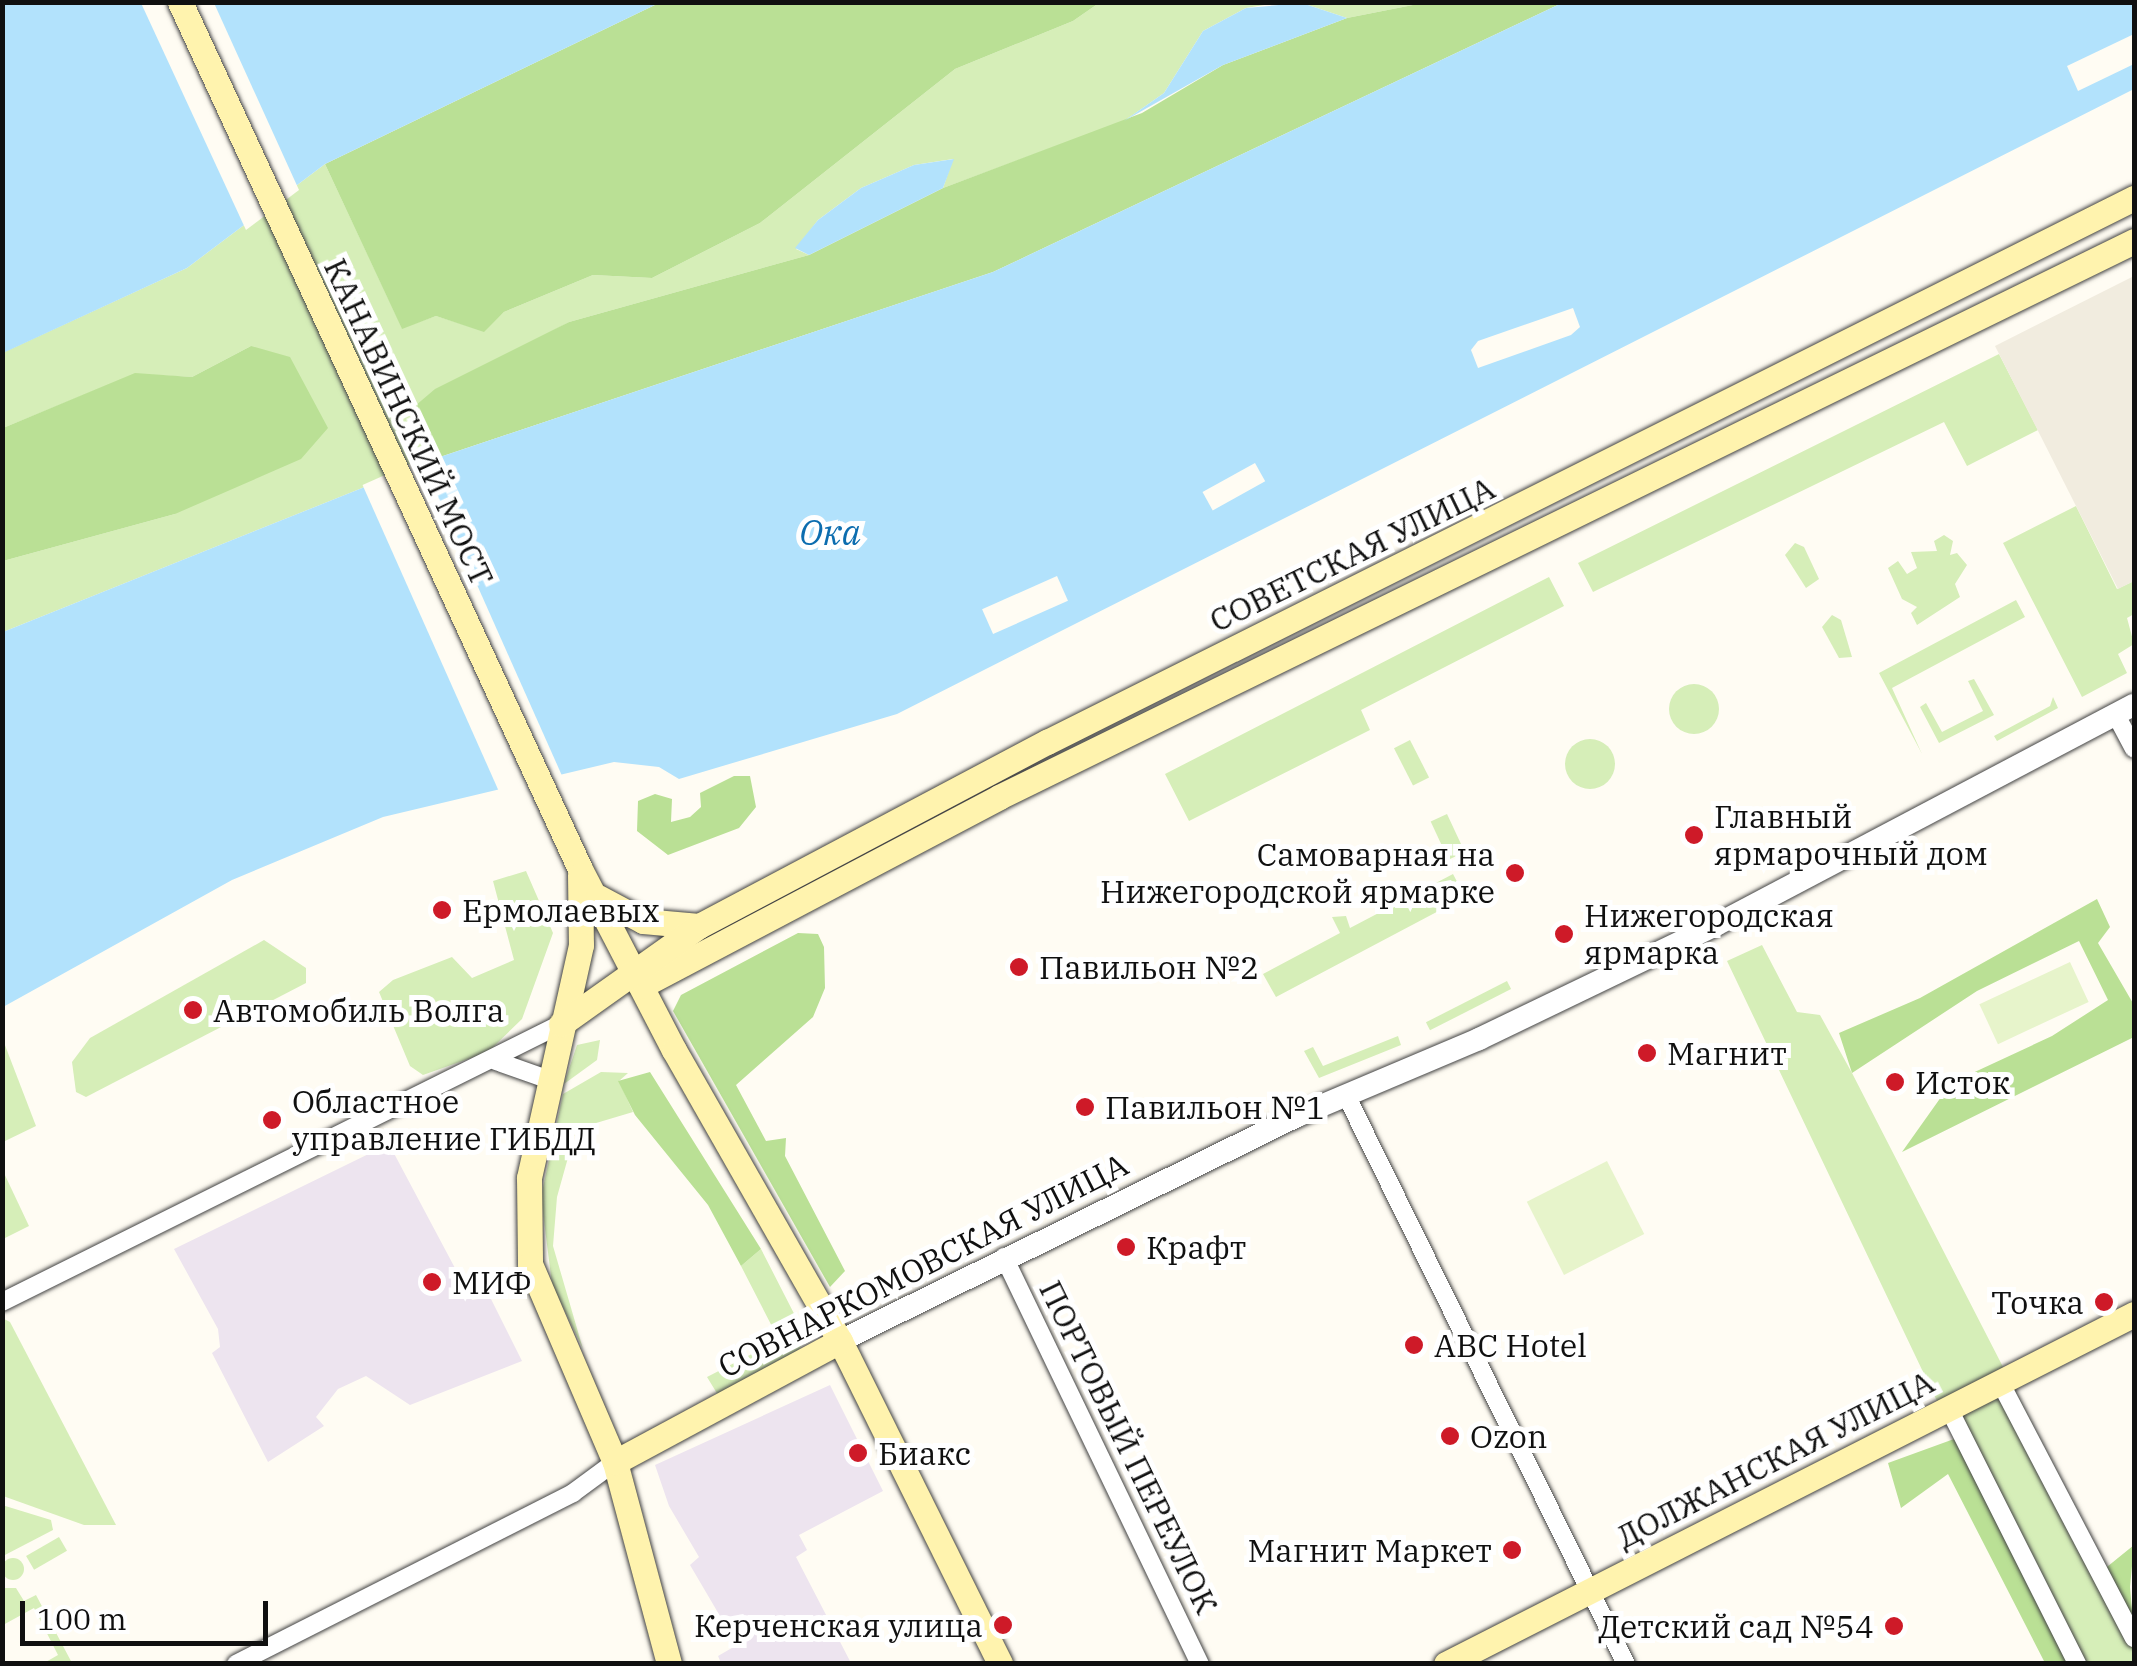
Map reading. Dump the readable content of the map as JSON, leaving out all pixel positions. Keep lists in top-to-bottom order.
{
  "streets": {
    "main road": [
      "КАНАВИНСКИЙ МОСТ",
      "СОВЕТСКАЯ УЛИЦА",
      "СОВНАРКОМОВСКАЯ УЛИЦА",
      "ДОЛЖАНСКАЯ УЛИЦА"
    ],
    "street": ["ПОРТОВЫЙ ПЕРЕУЛОК"]
  },
  "crossings": [
    ["КАНАВИНСКИЙ МОСТ", "СОВЕТСКАЯ УЛИЦА"],
    ["СОВНАРКОМОВСКАЯ УЛИЦА", "ПОРТОВЫЙ ПЕРЕУЛОК"]
  ],
  "water": ["Ока"],
  "places": [
    "Главный ярмарочный дом",
    "Самоварная на Нижегородской ярмарке",
    "Ермолаевых",
    "Нижегородская ярмарка",
    "Павильон №2",
    "Автомобиль Волга",
    "Магнит",
    "Исток",
    "Павильон №1",
    "Областное управление ГИБДД",
    "Крафт",
    "МИФ",
    "Точка",
    "ABC Hotel",
    "Ozon",
    "Биакс",
    "Магнит Маркет",
    "Керченская улица",
    "Детский сад №54"
  ],
  "scale_bar": "100 m"
}
